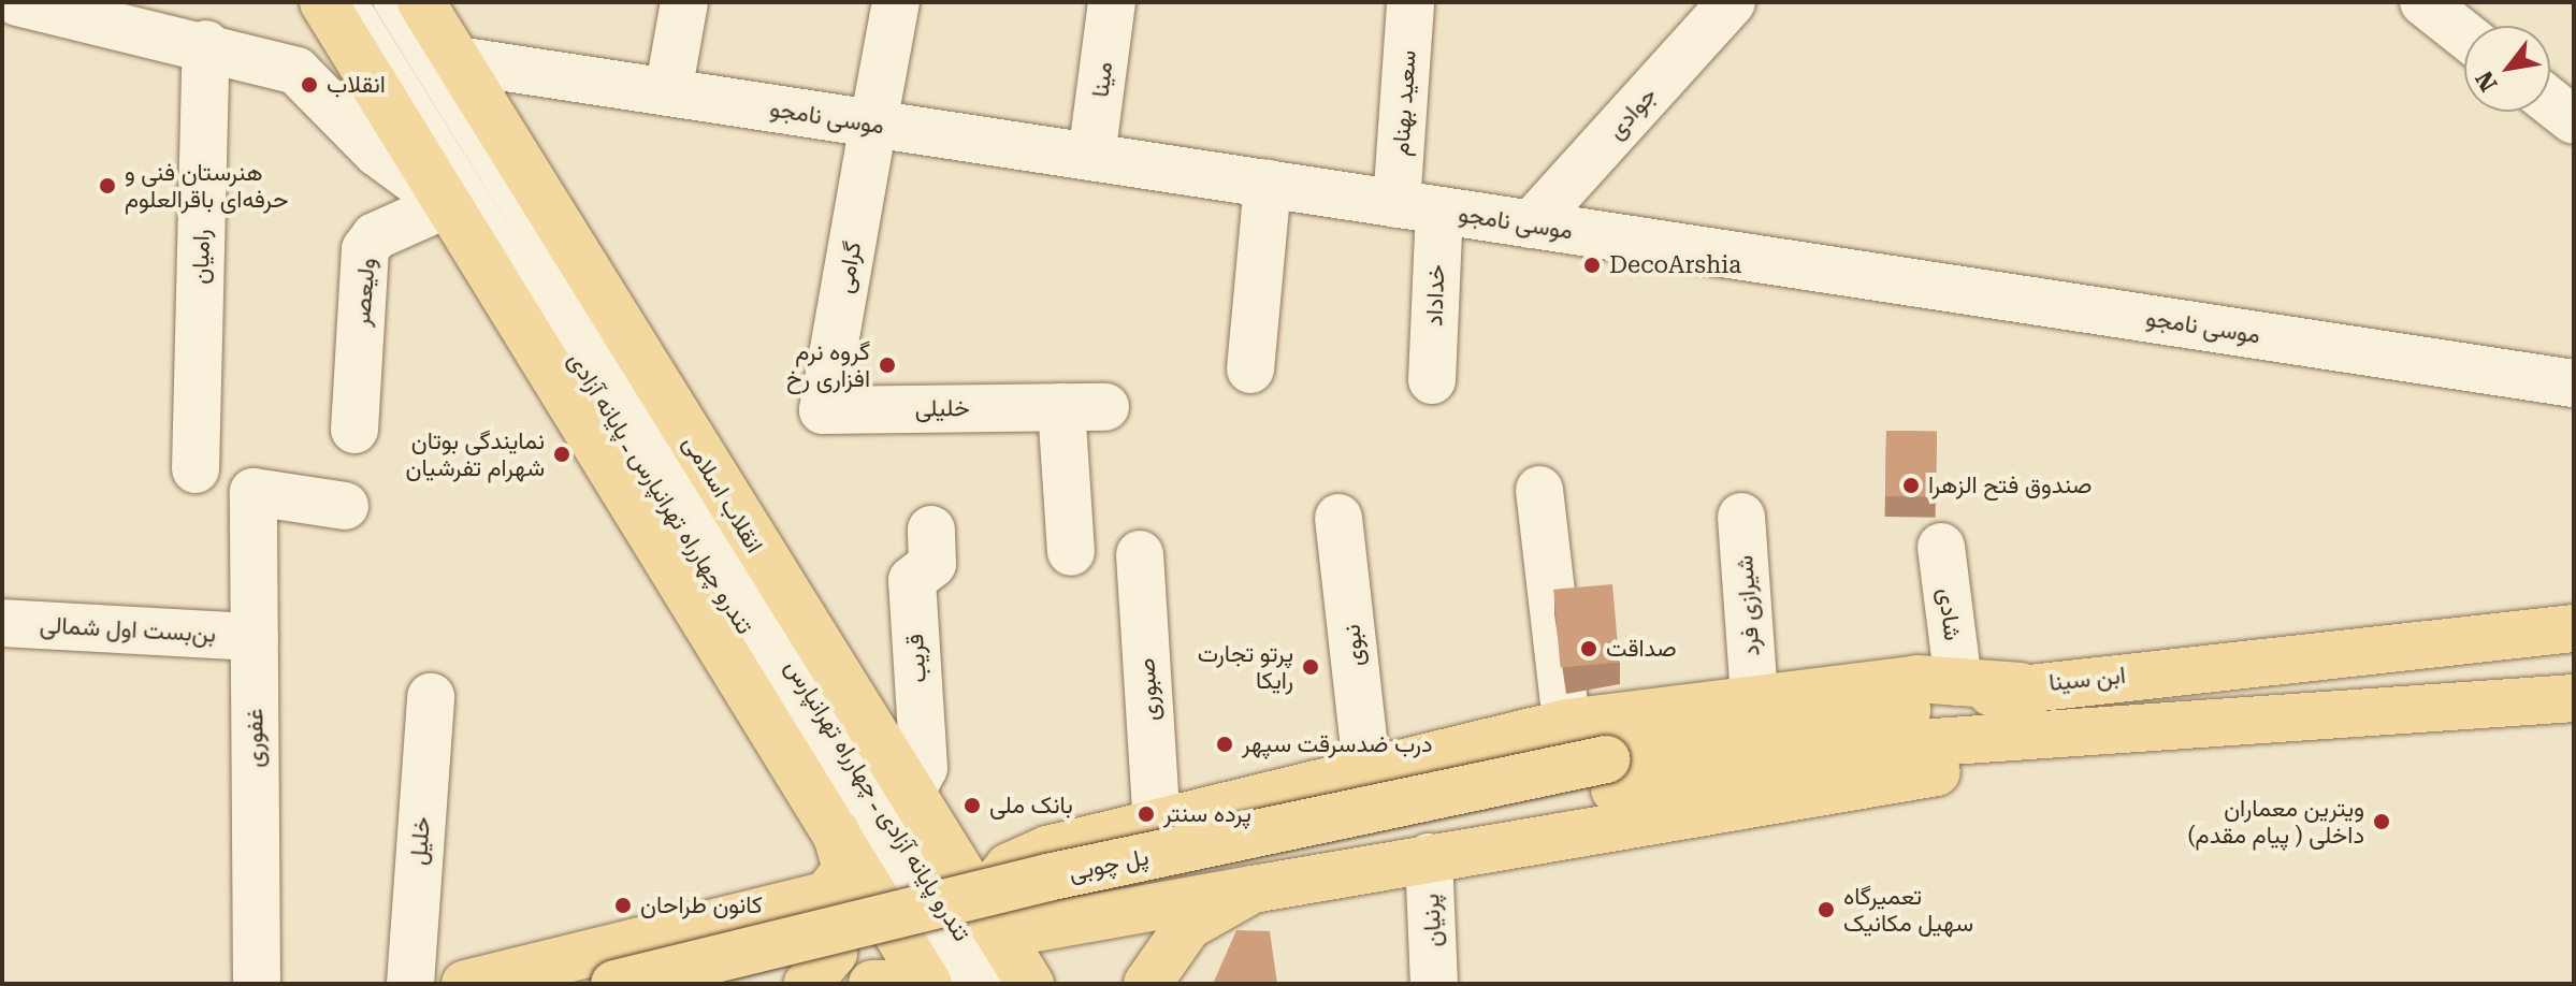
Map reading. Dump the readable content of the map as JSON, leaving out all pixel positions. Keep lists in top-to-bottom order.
{
  "streets": {
    "main road": ["انقلاب اسلامی", "ابن سینا", "پل چوبی"],
    "street": [
      "مینا",
      "سعید بهنام",
      "جوادی",
      "موسی نامجو",
      "رامیان",
      "گرامی",
      "ولیعصر",
      "خداداد",
      "خلیلی",
      "شیرازی فرد",
      "شادی",
      "بن‌بست اول شمالی",
      "نبوی",
      "قریب",
      "صبوری",
      "غفوری",
      "خلیل",
      "پرنیان"
    ],
    "lane": ["تندرو چهارراه تهرانپارس ـ پایانه آزادی", "تندرو پایانه آزادی ـ چهارراه تهرانپارس"]
  },
  "crossings": [
    ["مینا", "موسی نامجو"],
    ["سعید بهنام", "موسی نامجو"],
    ["سعید بهنام", "خداداد"],
    ["جوادی", "موسی نامجو"],
    ["موسی نامجو", "گرامی"],
    ["موسی نامجو", "خداداد"],
    ["موسی نامجو", "انقلاب اسلامی"],
    ["گرامی", "خلیلی"],
    ["انقلاب اسلامی", "قریب"],
    ["بن‌بست اول شمالی", "غفوری"],
    ["ابن سینا", "پل چوبی"]
  ],
  "places": [
    "انقلاب",
    "هنرستان فنی و حرفه‌ای باقرالعلوم",
    "DecoArshia",
    "گروه نرم افزاری رخ",
    "نمایندگی بوتان شهرام تفرشیان",
    "صندوق فتح الزهرا",
    "صداقت",
    "پرتو تجارت رایکا",
    "درب ضدسرقت سپهر",
    "بانک ملی",
    "پرده سنتر",
    "ویترین معماران داخلی ( پیام مقدم)",
    "کانون طراحان",
    "تعمیرگاه سهیل مکانیک"
  ],
  "north": "bottom left"
}
